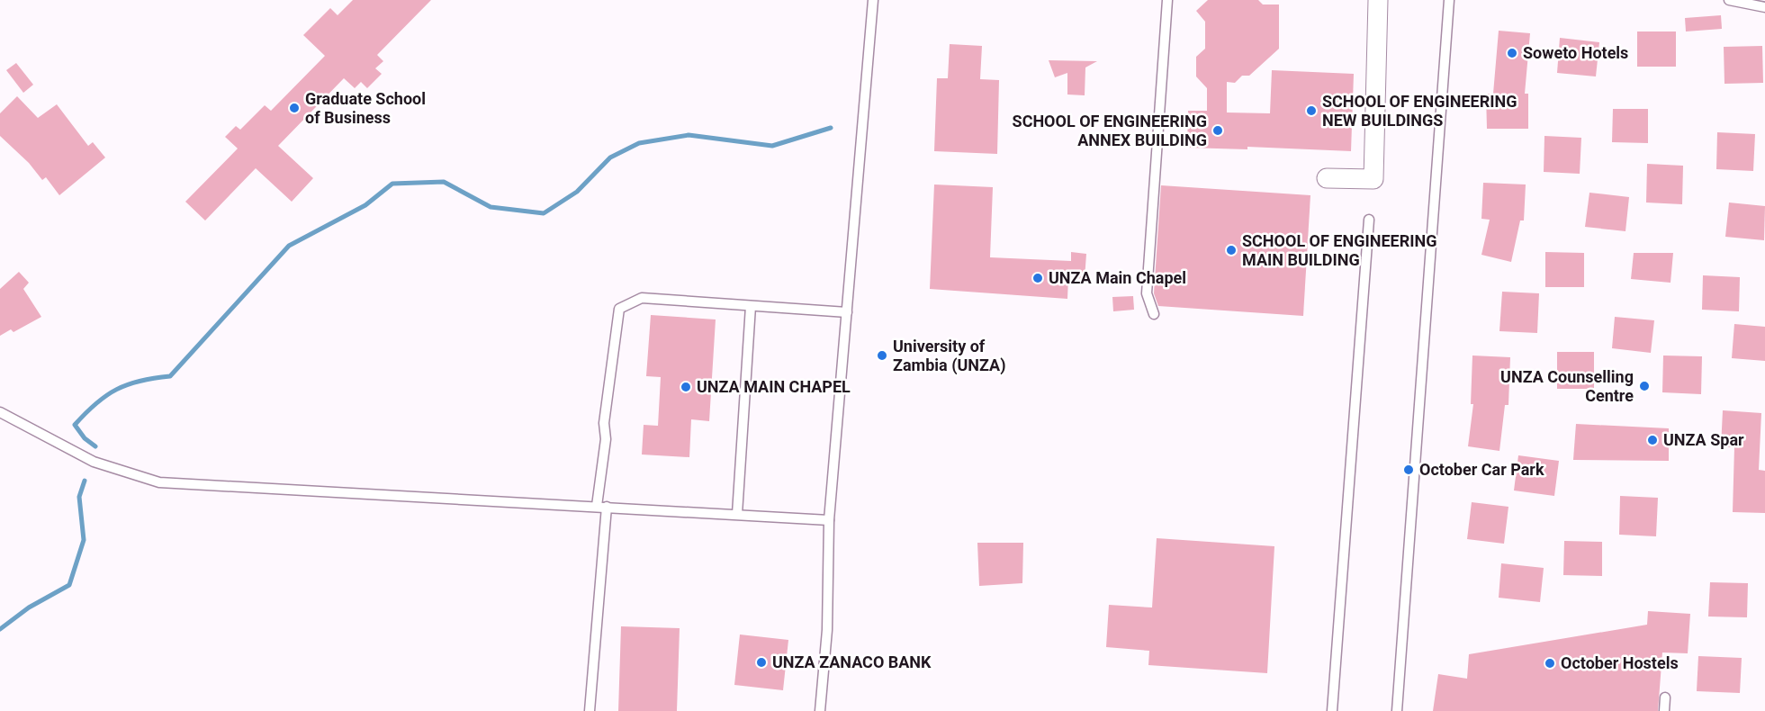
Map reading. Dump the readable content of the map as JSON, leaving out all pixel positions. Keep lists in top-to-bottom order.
{
  "places": [
    "Soweto Hotels",
    "Graduate School of Business",
    "SCHOOL OF ENGINEERING NEW BUILDINGS",
    "SCHOOL OF ENGINEERING ANNEX BUILDING",
    "SCHOOL OF ENGINEERING MAIN BUILDING",
    "UNZA Main Chapel",
    "University of Zambia (UNZA)",
    "UNZA Counselling Centre",
    "UNZA MAIN CHAPEL",
    "UNZA Spar",
    "October Car Park",
    "UNZA ZANACO BANK",
    "October Hostels"
  ]
}
